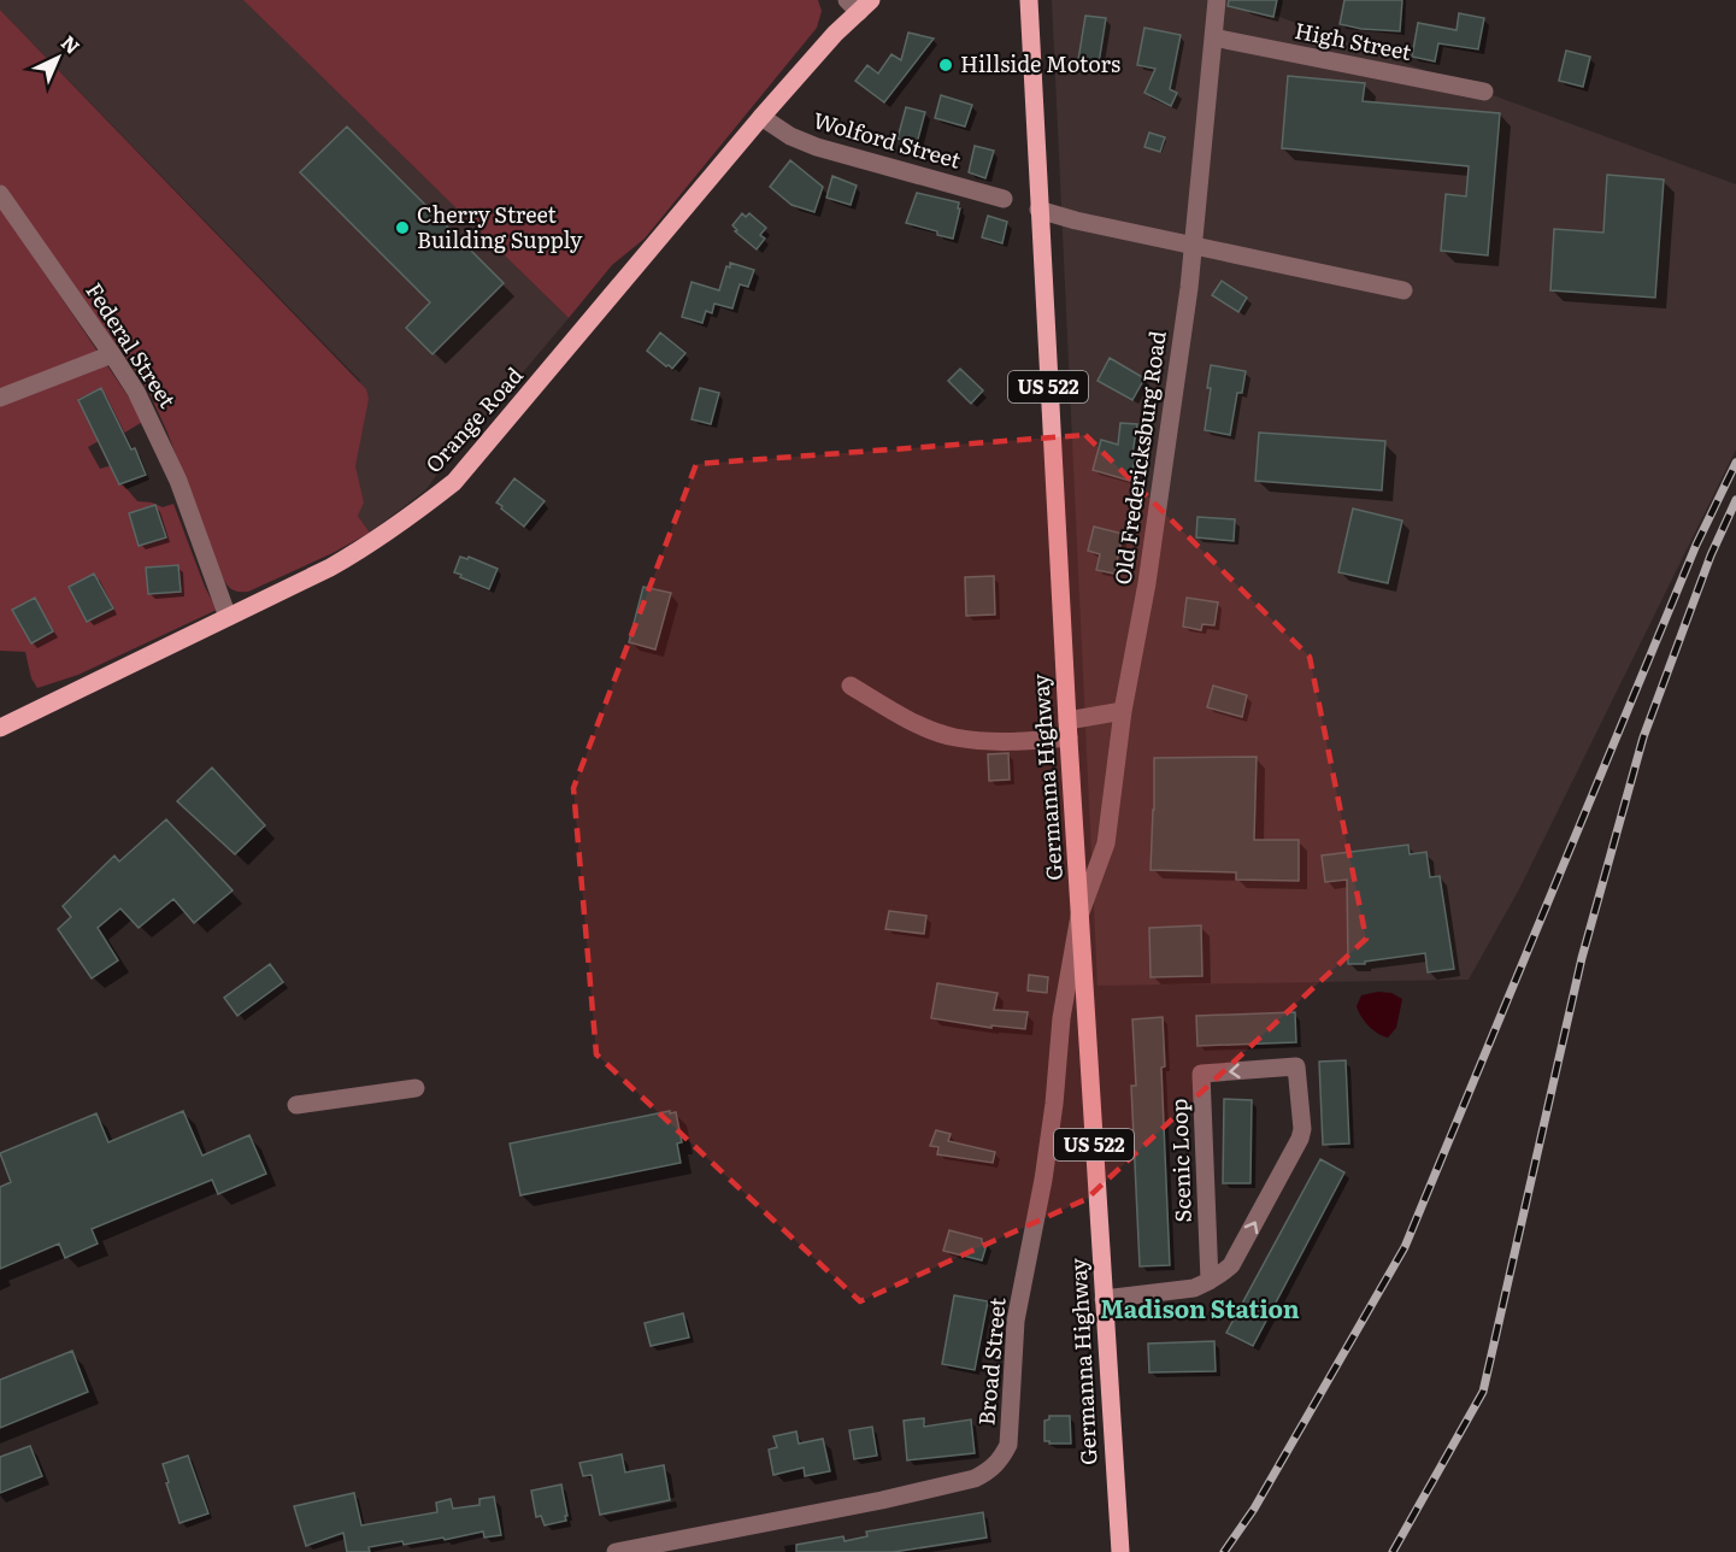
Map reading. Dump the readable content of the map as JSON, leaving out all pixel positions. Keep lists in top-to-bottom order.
{
  "streets": {
    "main road": ["US 522", "Orange Road", "Germanna Highway"],
    "street": [
      "High Street",
      "Wolford Street",
      "Federal Street",
      "Old Fredericksburg Road",
      "Scenic Loop",
      "Broad Street"
    ]
  },
  "crossings": [
    ["High Street", "Old Fredericksburg Road"],
    ["Wolford Street", "Orange Road"],
    ["Federal Street", "Orange Road"],
    ["Old Fredericksburg Road", "Germanna Highway"],
    ["Old Fredericksburg Road", "Broad Street"],
    ["Germanna Highway", "Scenic Loop"],
    ["Germanna Highway", "Broad Street"]
  ],
  "districts": ["Madison Station"],
  "places": ["Hillside Motors", "Cherry Street Building Supply"],
  "north": "top right"
}
